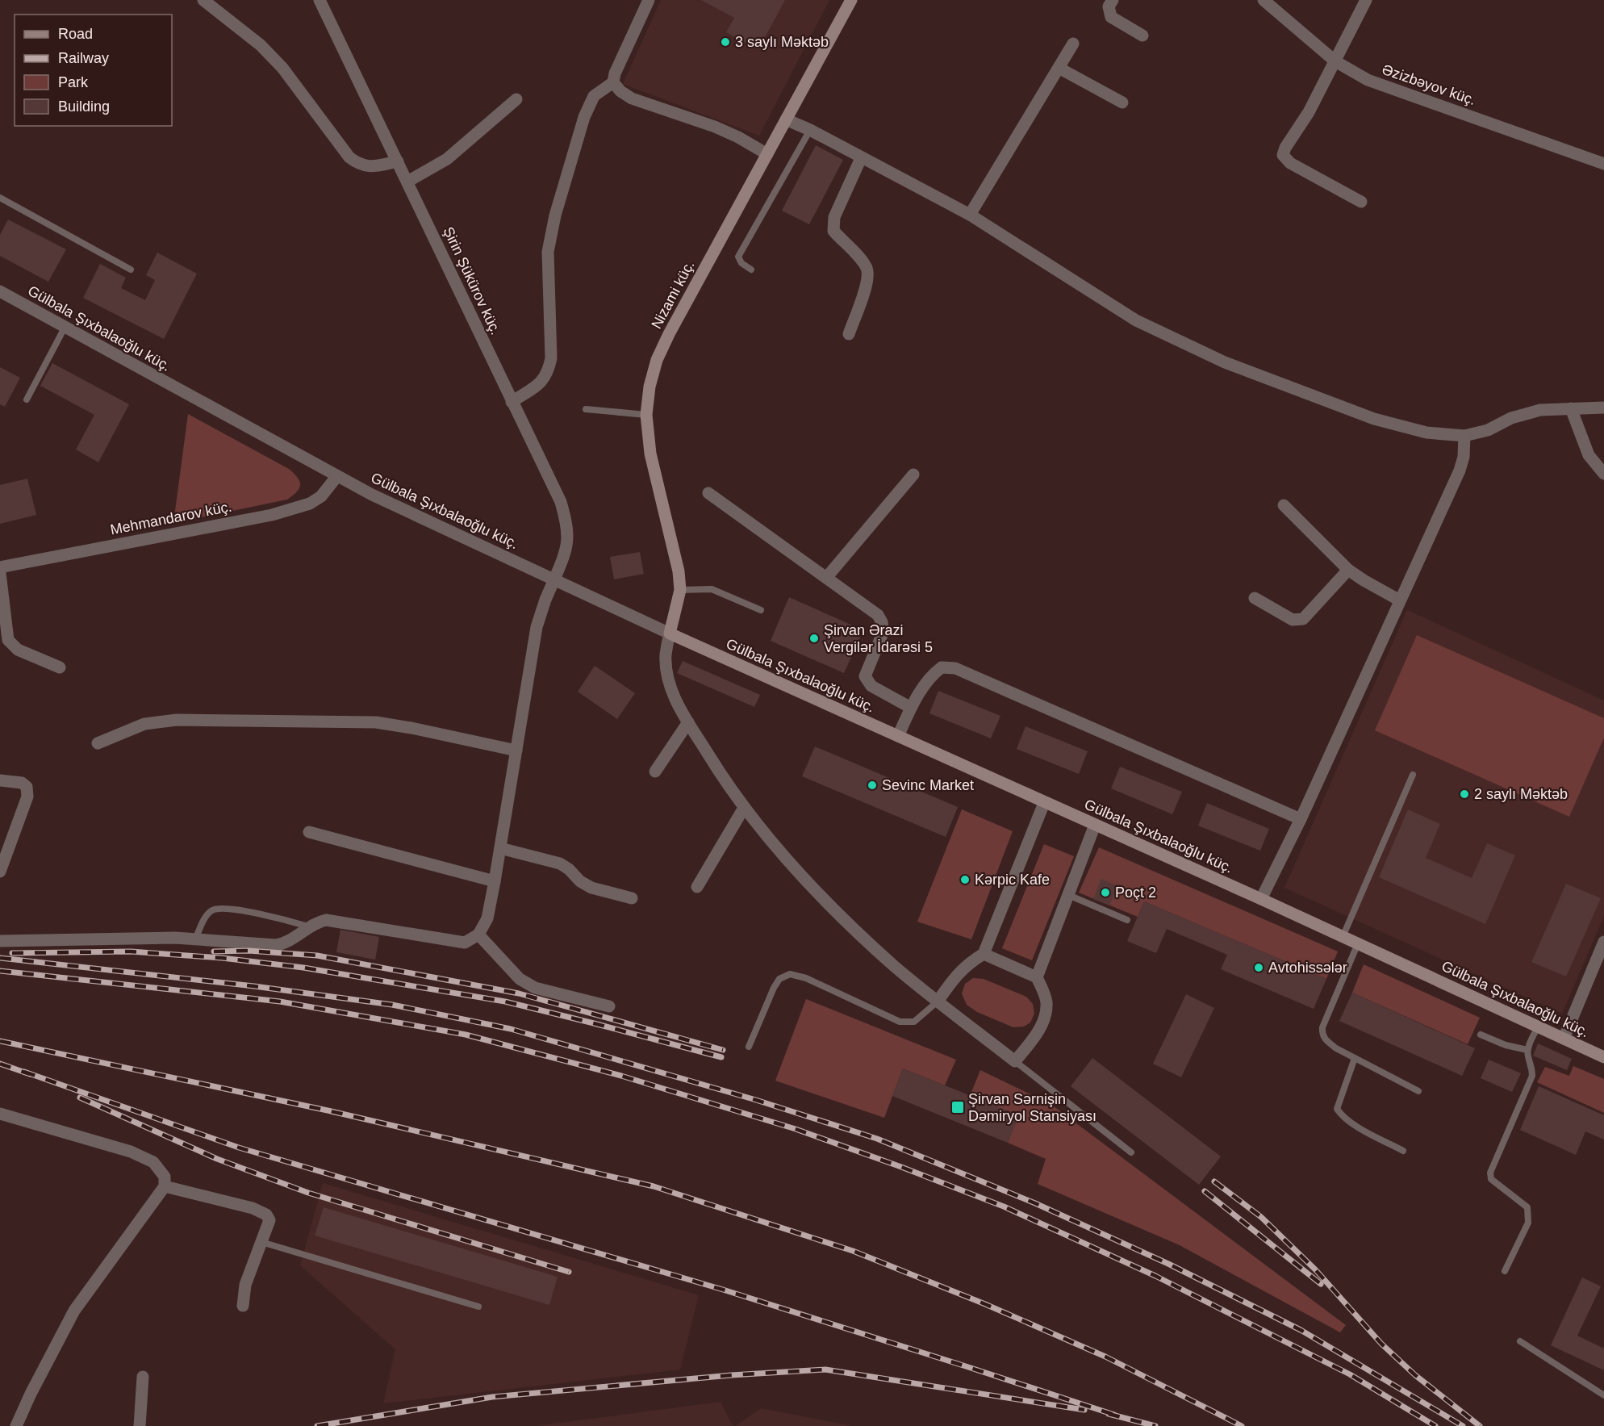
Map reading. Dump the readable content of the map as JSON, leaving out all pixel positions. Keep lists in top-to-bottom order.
{
  "streets": {
    "main road": ["Nizami küç.", "Gülbala Şıxbalaoğlu küç."],
    "street": ["Əzizbəyov küç.", "Şirin Şükürov küç.", "Mehmandarov küç."]
  },
  "crossings": [
    ["Şirin Şükürov küç.", "Gülbala Şıxbalaoğlu küç."],
    ["Nizami küç.", "Gülbala Şıxbalaoğlu küç."],
    ["Gülbala Şıxbalaoğlu küç.", "Mehmandarov küç."]
  ],
  "places": {
    "other": [
      "3 saylı Məktəb",
      "Şirvan Ərazi Vergilər İdarəsi 5",
      "Sevinc Market",
      "2 saylı Məktəb",
      "Kərpic Kafe",
      "Poçt 2",
      "Avtohissələr"
    ],
    "transit": ["Şirvan Sərnişin Dəmiryol Stansiyası"]
  },
  "legend": [
    "Road",
    "Railway",
    "Park",
    "Building"
  ]
}
